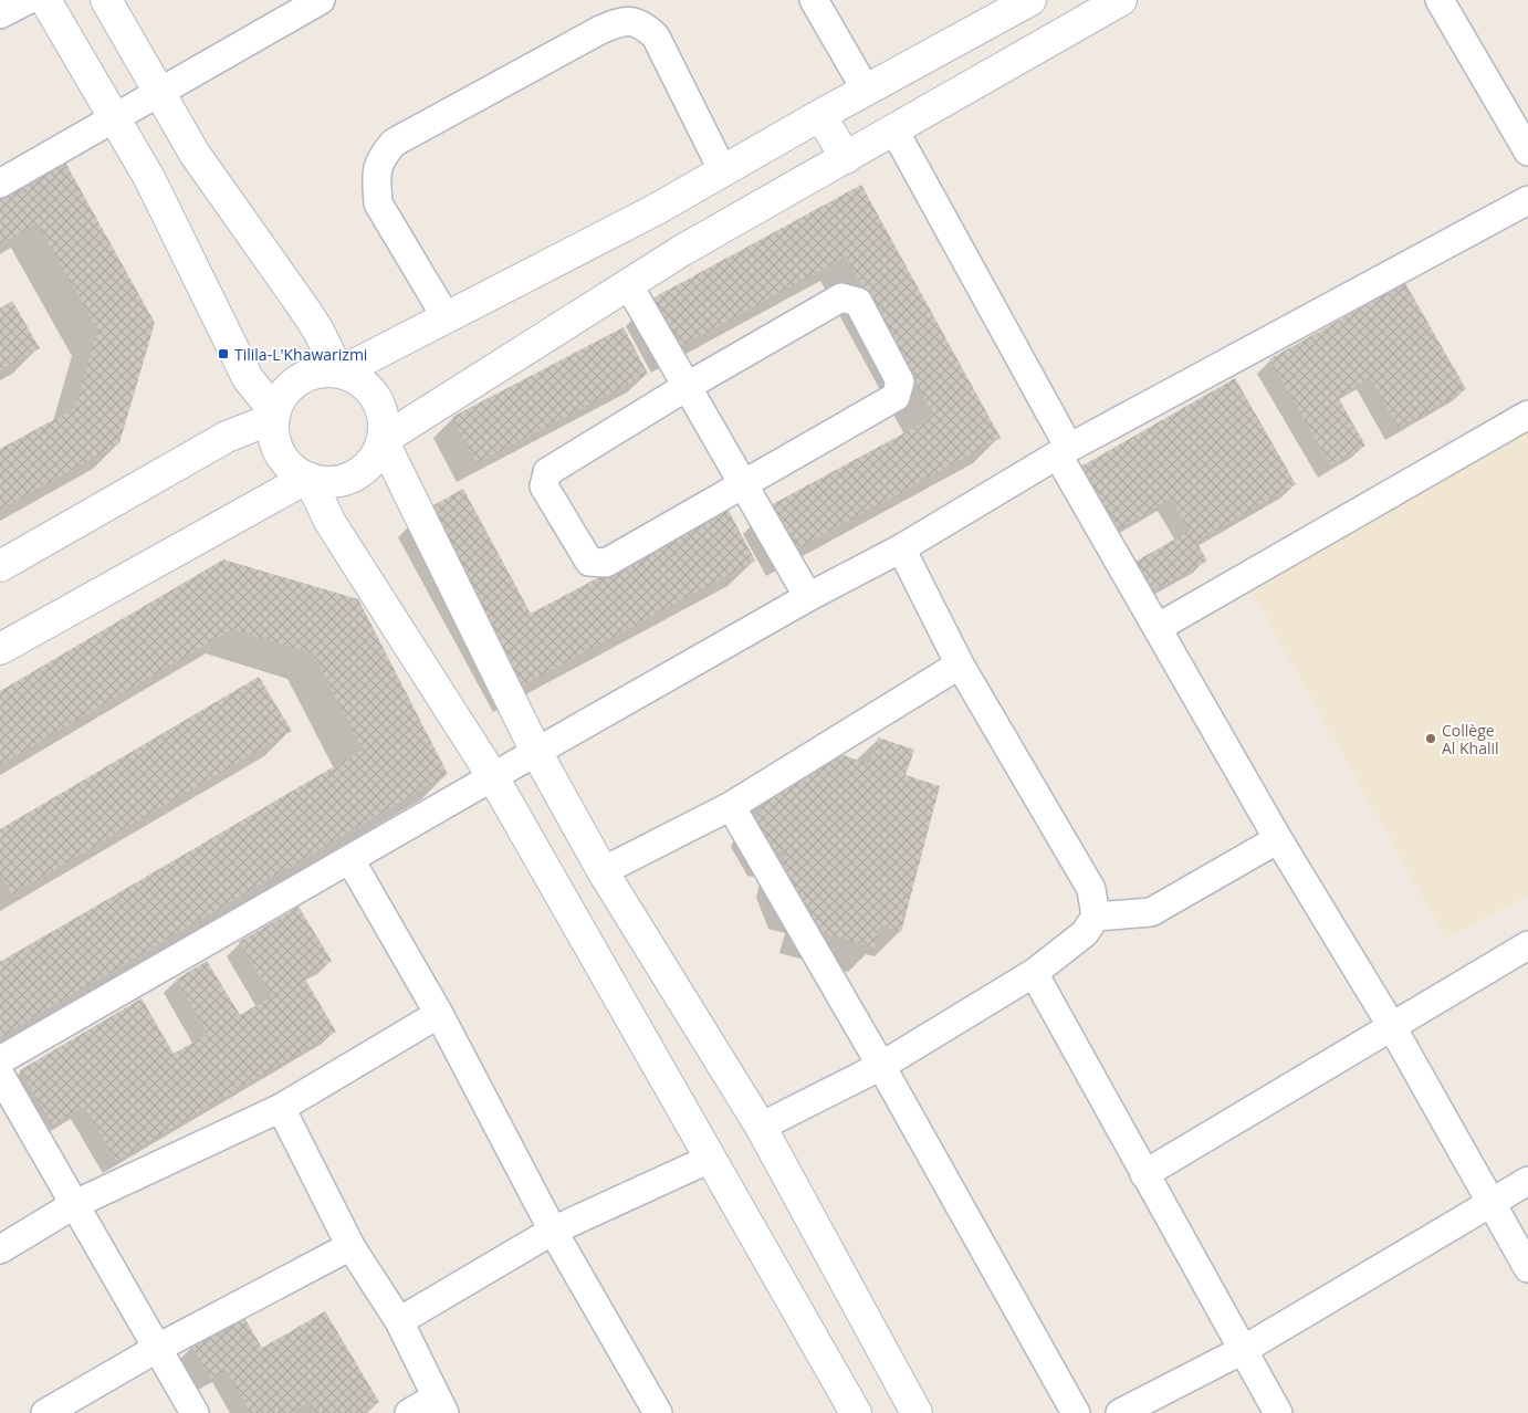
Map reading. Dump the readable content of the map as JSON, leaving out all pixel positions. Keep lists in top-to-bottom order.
{
  "places": {
    "transit": ["Tilila-L'Khawarizmi"],
    "other": ["Collège Al Khalil"]
  }
}
